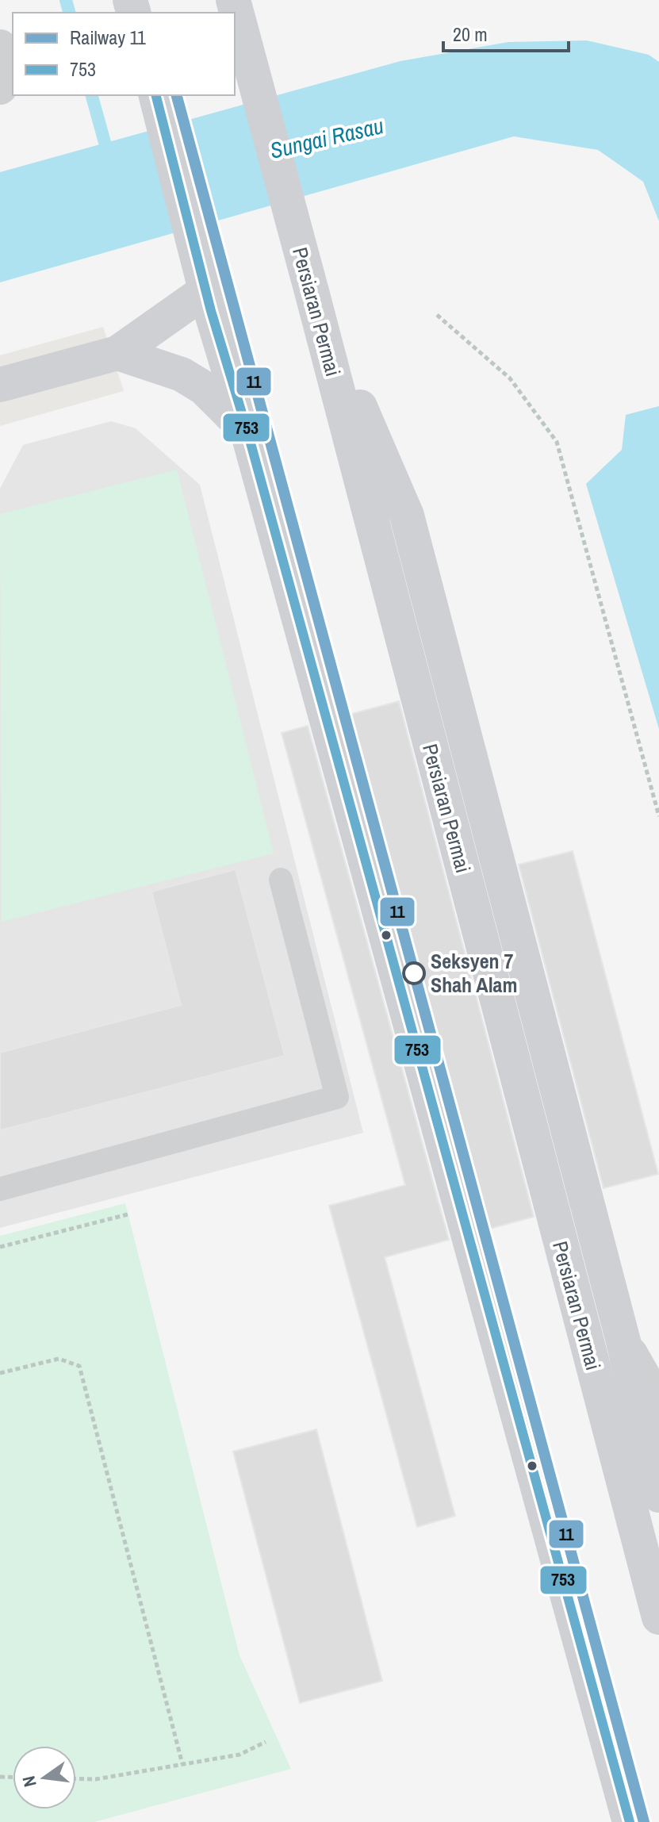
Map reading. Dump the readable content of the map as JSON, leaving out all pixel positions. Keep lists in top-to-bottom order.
{
  "streets": {
    "main road": ["Persiaran Permai"]
  },
  "water": ["Sungai Rasau"],
  "places": ["Seksyen 7 Shah Alam"],
  "lines": ["rail line 11", "transit line 753"],
  "legend": ["Railway 11", "753"],
  "scale_bar": "20 m",
  "north": "left"
}
